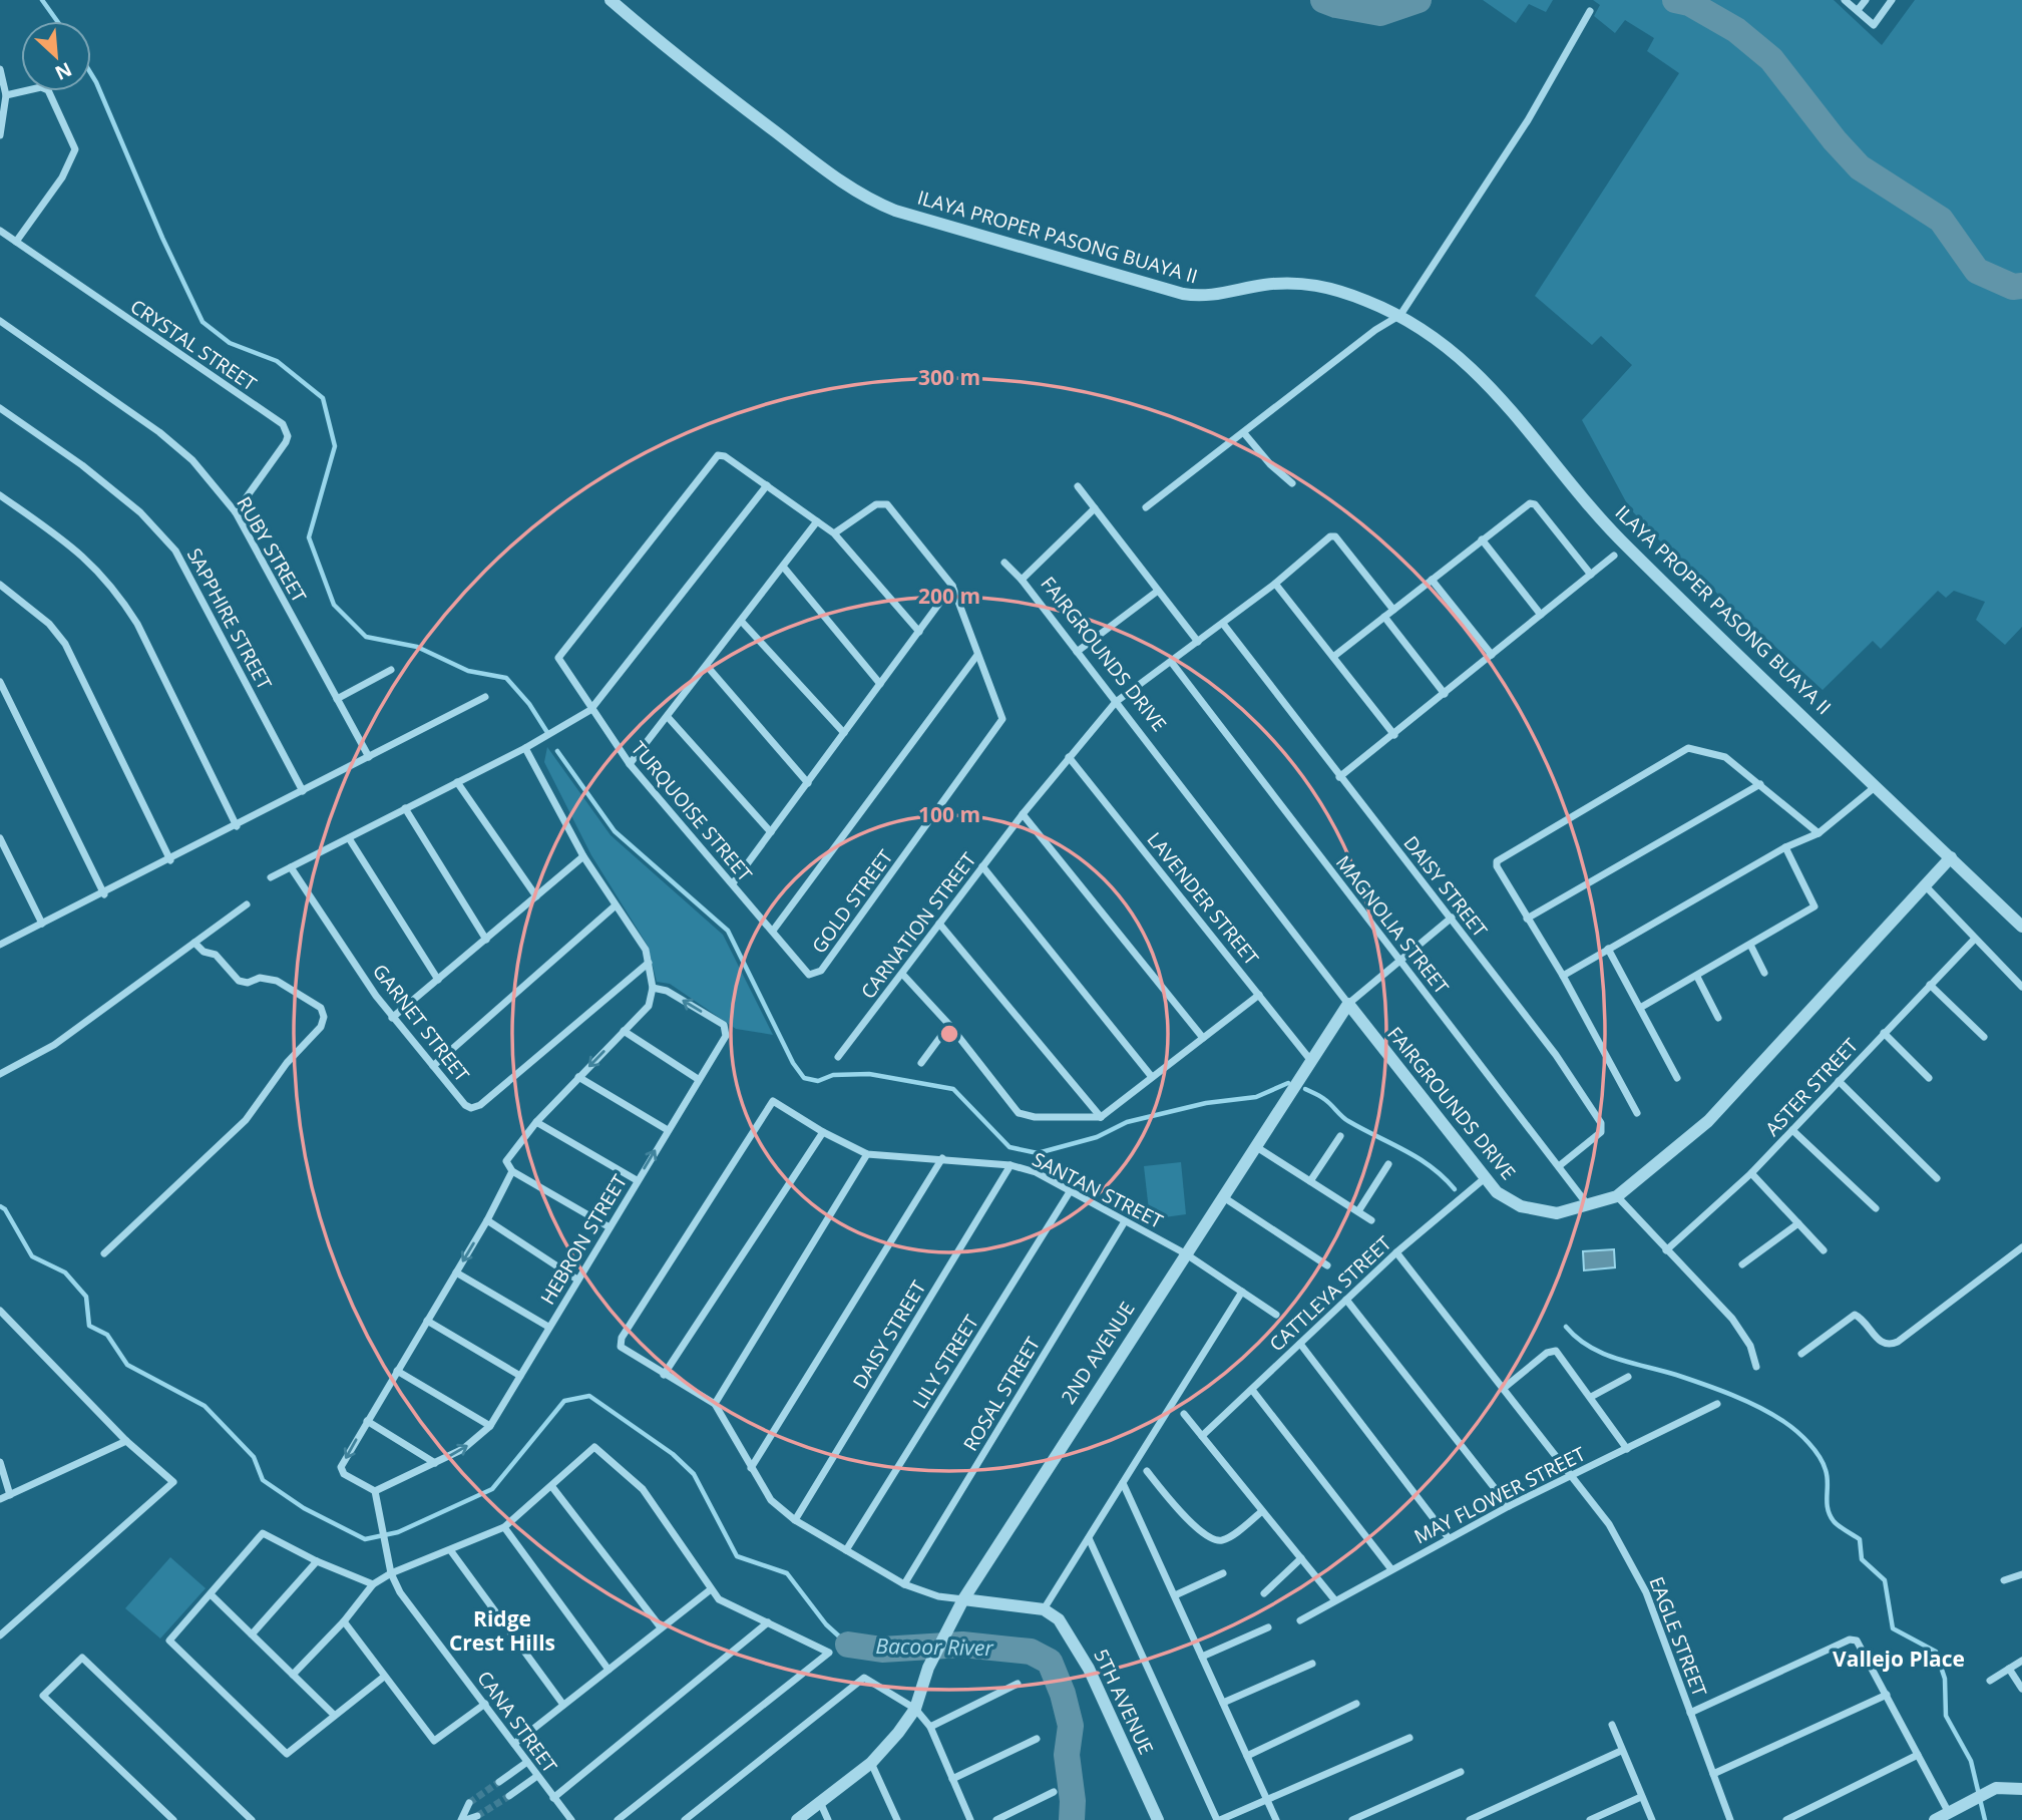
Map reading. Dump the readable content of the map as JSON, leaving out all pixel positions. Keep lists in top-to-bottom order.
{
  "streets": {
    "street": [
      "ILAYA PROPER PASONG BUAYA II",
      "CRYSTAL STREET",
      "RUBY STREET",
      "SAPPHIRE STREET",
      "FAIRGROUNDS DRIVE",
      "TURQUOISE STREET",
      "DAISY STREET",
      "LAVENDER STREET",
      "GOLD STREET",
      "MAGNOLIA STREET",
      "CARNATION STREET",
      "GARNET STREET",
      "ASTER STREET",
      "SANTAN STREET",
      "HEBRON STREET",
      "CATTLEYA STREET",
      "2ND AVENUE",
      "LILY STREET",
      "ROSAL STREET",
      "MAY FLOWER STREET",
      "EAGLE STREET",
      "5TH AVENUE",
      "CANA STREET"
    ]
  },
  "crossings": [
    ["ILAYA PROPER PASONG BUAYA II", "FAIRGROUNDS DRIVE"],
    ["CRYSTAL STREET", "RUBY STREET"],
    ["FAIRGROUNDS DRIVE", "MAGNOLIA STREET"],
    ["FAIRGROUNDS DRIVE", "CARNATION STREET"],
    ["FAIRGROUNDS DRIVE", "CATTLEYA STREET"],
    ["FAIRGROUNDS DRIVE", "2ND AVENUE"],
    ["TURQUOISE STREET", "GOLD STREET"],
    ["DAISY STREET", "MAGNOLIA STREET"],
    ["DAISY STREET", "CARNATION STREET"],
    ["DAISY STREET", "SANTAN STREET"],
    ["DAISY STREET", "2ND AVENUE"],
    ["LAVENDER STREET", "CARNATION STREET"],
    ["LAVENDER STREET", "2ND AVENUE"],
    ["MAGNOLIA STREET", "CARNATION STREET"],
    ["MAGNOLIA STREET", "2ND AVENUE"],
    ["SANTAN STREET", "2ND AVENUE"],
    ["SANTAN STREET", "LILY STREET"],
    ["SANTAN STREET", "ROSAL STREET"],
    ["HEBRON STREET", "CANA STREET"],
    ["CATTLEYA STREET", "EAGLE STREET"],
    ["MAY FLOWER STREET", "EAGLE STREET"]
  ],
  "districts": ["Ridge Crest Hills", "Vallejo Place"],
  "water": ["Bacoor River"],
  "north": "bottom right",
  "rings": ["300 m", "200 m", "100 m"]
}
